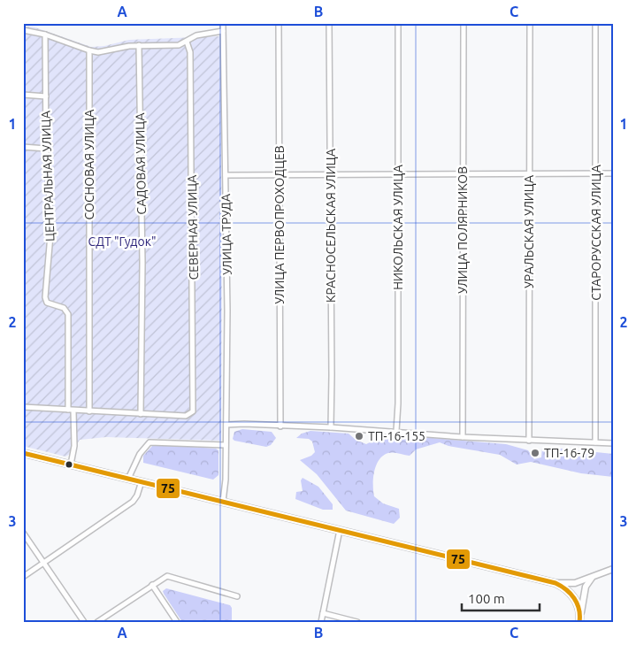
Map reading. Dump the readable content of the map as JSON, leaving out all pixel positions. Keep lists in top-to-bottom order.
{
  "streets": {
    "street": [
      "САДОВАЯ УЛИЦА",
      "СОСНОВАЯ УЛИЦА",
      "ЦЕНТРАЛЬНАЯ УЛИЦА",
      "УЛИЦА ПЕРВОПРОХОДЦЕВ",
      "КРАСНОСЕЛЬСКАЯ УЛИЦА",
      "СЕВЕРНАЯ УЛИЦА",
      "НИКОЛЬСКАЯ УЛИЦА",
      "УЛИЦА ПОЛЯРНИКОВ",
      "УРАЛЬСКАЯ УЛИЦА",
      "СТАРОРУССКАЯ УЛИЦА",
      "УЛИЦА ТРУДА"
    ]
  },
  "crossings": [
    ["САДОВАЯ УЛИЦА", "СЕВЕРНАЯ УЛИЦА"]
  ],
  "parks": ["СДТ \"Гудок\""],
  "places": ["ТП-16-155", "ТП-16-79"],
  "lines": ["transit line 75"],
  "scale_bar": "100 m",
  "grid": {
    "columns": ["A", "B", "C"],
    "rows": ["1", "2", "3"]
  }
}
